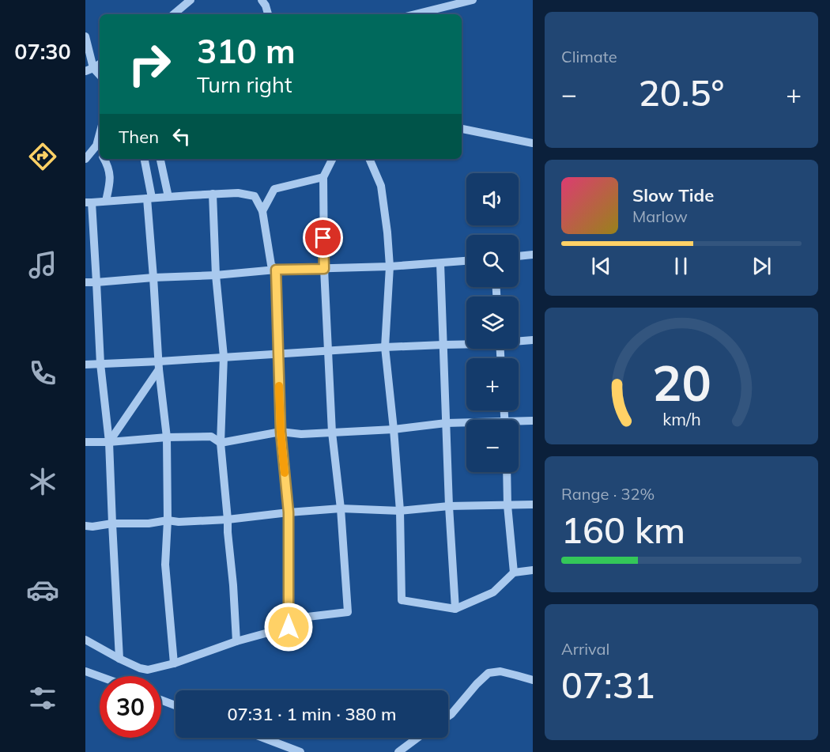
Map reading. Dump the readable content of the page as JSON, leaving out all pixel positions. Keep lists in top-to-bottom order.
{
  "page": {
    "tabs": "07:30",
    "tile": [
      "Climate",
      ["Range · 32%", "160 km"],
      ["Arrival", "07:31"]
    ],
    "turn": ["310 m", "Turn right"],
    "heat": ["−", "20.5°", "+"],
    "then": "Then",
    "map_buttons": ["+", "−"],
    "song": ["Slow Tide", "Marlow"],
    "limit": "30",
    "trip": "07:31 · 1 min · 380 m",
    "gauge": ["20", "km/h"]
  }
}
